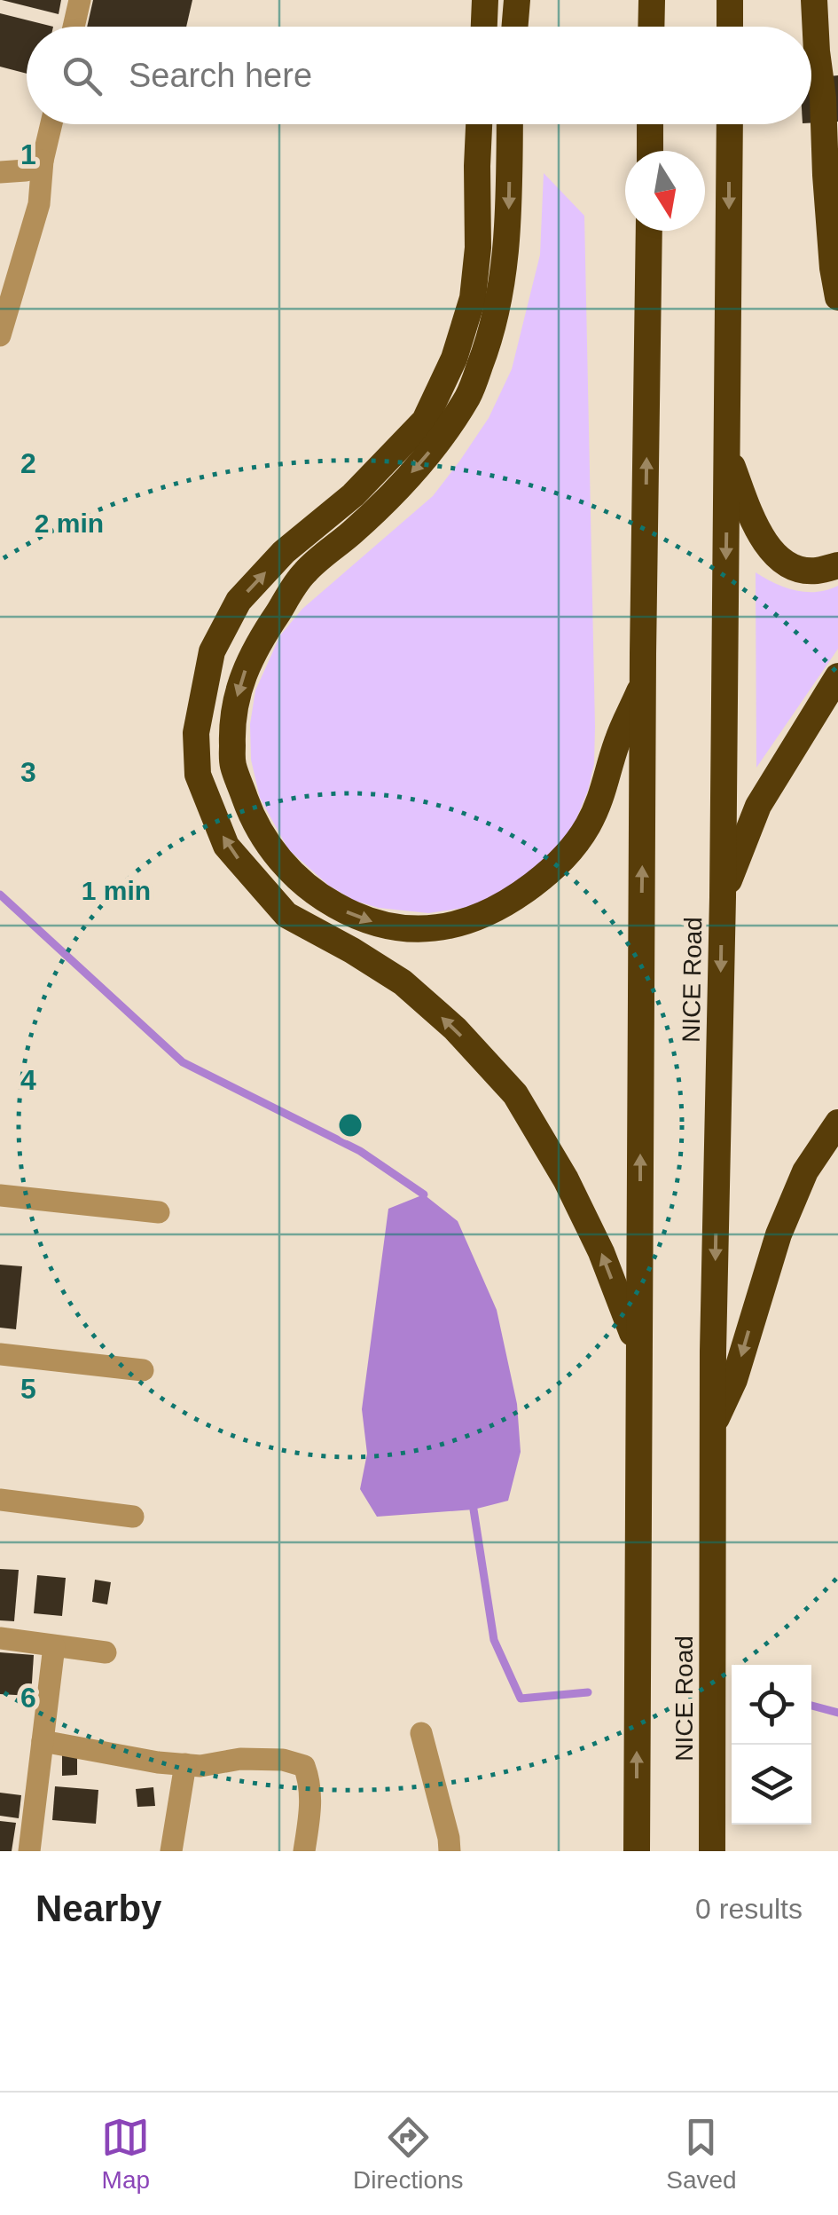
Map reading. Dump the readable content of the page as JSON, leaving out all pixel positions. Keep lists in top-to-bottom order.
{
  "streets": {
    "highway": ["NICE Road"]
  },
  "north": "bottom",
  "page": {
    "search": "Search here",
    "heading": ["Nearby", "0 results"],
    "nav": ["Map", "Directions", "Saved"]
  },
  "grid": {
    "rows": [
      "1",
      "2",
      "3",
      "4",
      "5",
      "6"
    ]
  },
  "rings": ["2 min", "1 min"]
}
